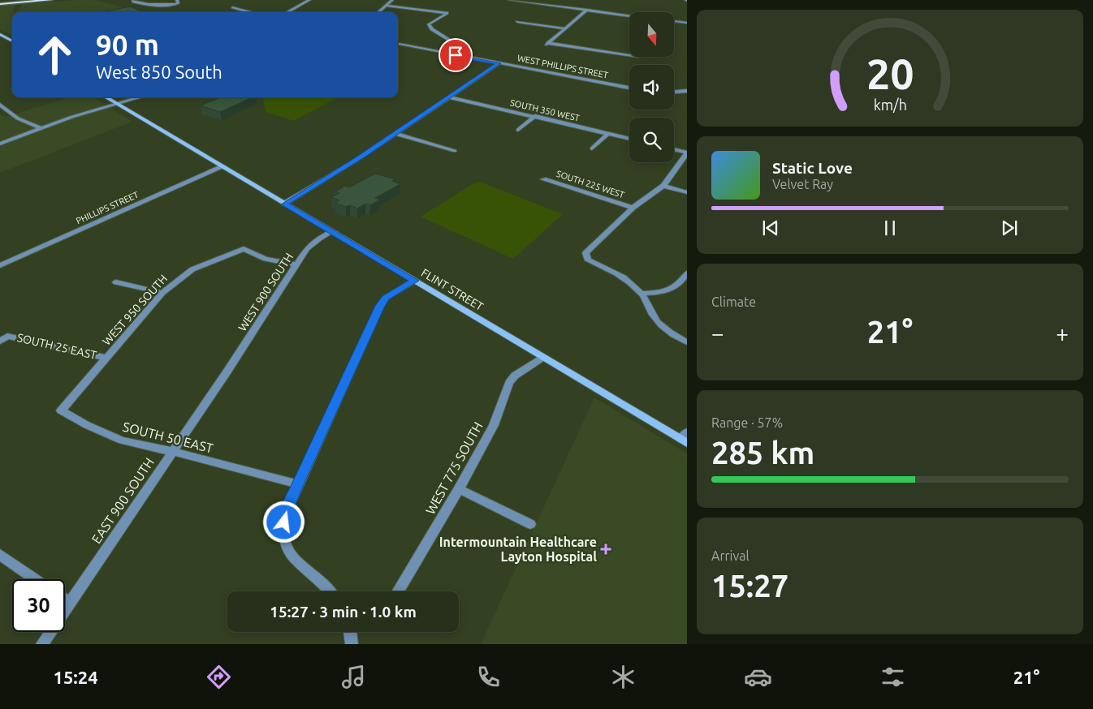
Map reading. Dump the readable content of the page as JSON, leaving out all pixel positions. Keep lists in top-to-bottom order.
{
  "streets": {
    "street": [
      "WEST PHILLIPS STREET",
      "SOUTH 350 WEST",
      "SOUTH 225 WEST",
      "PHILLIPS STREET",
      "FLINT STREET",
      "WEST 900 SOUTH",
      "WEST 950 SOUTH",
      "SOUTH 25 EAST",
      "SOUTH 50 EAST",
      "WEST 775 SOUTH",
      "EAST 900 SOUTH"
    ]
  },
  "crossings": [
    ["PHILLIPS STREET", "FLINT STREET"],
    ["FLINT STREET", "WEST 900 SOUTH"],
    ["FLINT STREET", "WEST 775 SOUTH"],
    ["WEST 900 SOUTH", "WEST 950 SOUTH"],
    ["WEST 900 SOUTH", "EAST 900 SOUTH"],
    ["WEST 950 SOUTH", "SOUTH 25 EAST"],
    ["WEST 950 SOUTH", "SOUTH 50 EAST"],
    ["SOUTH 50 EAST", "EAST 900 SOUTH"]
  ],
  "places": {
    "health": ["Intermountain Healthcare Layton Hospital"]
  },
  "north": "bottom",
  "page": {
    "turn": ["90 m", "West 850 South"],
    "song": ["Static Love", "Velvet Ray"],
    "tile": [
      "Climate",
      ["Range · 57%", "285 km"],
      ["Arrival", "15:27"]
    ],
    "heat": ["−", "21°", "+"],
    "limit": "30",
    "trip": "15:27 · 3 min · 1.0 km",
    "tabs": ["15:24", "21°"],
    "gauge": ["20", "km/h"]
  }
}
